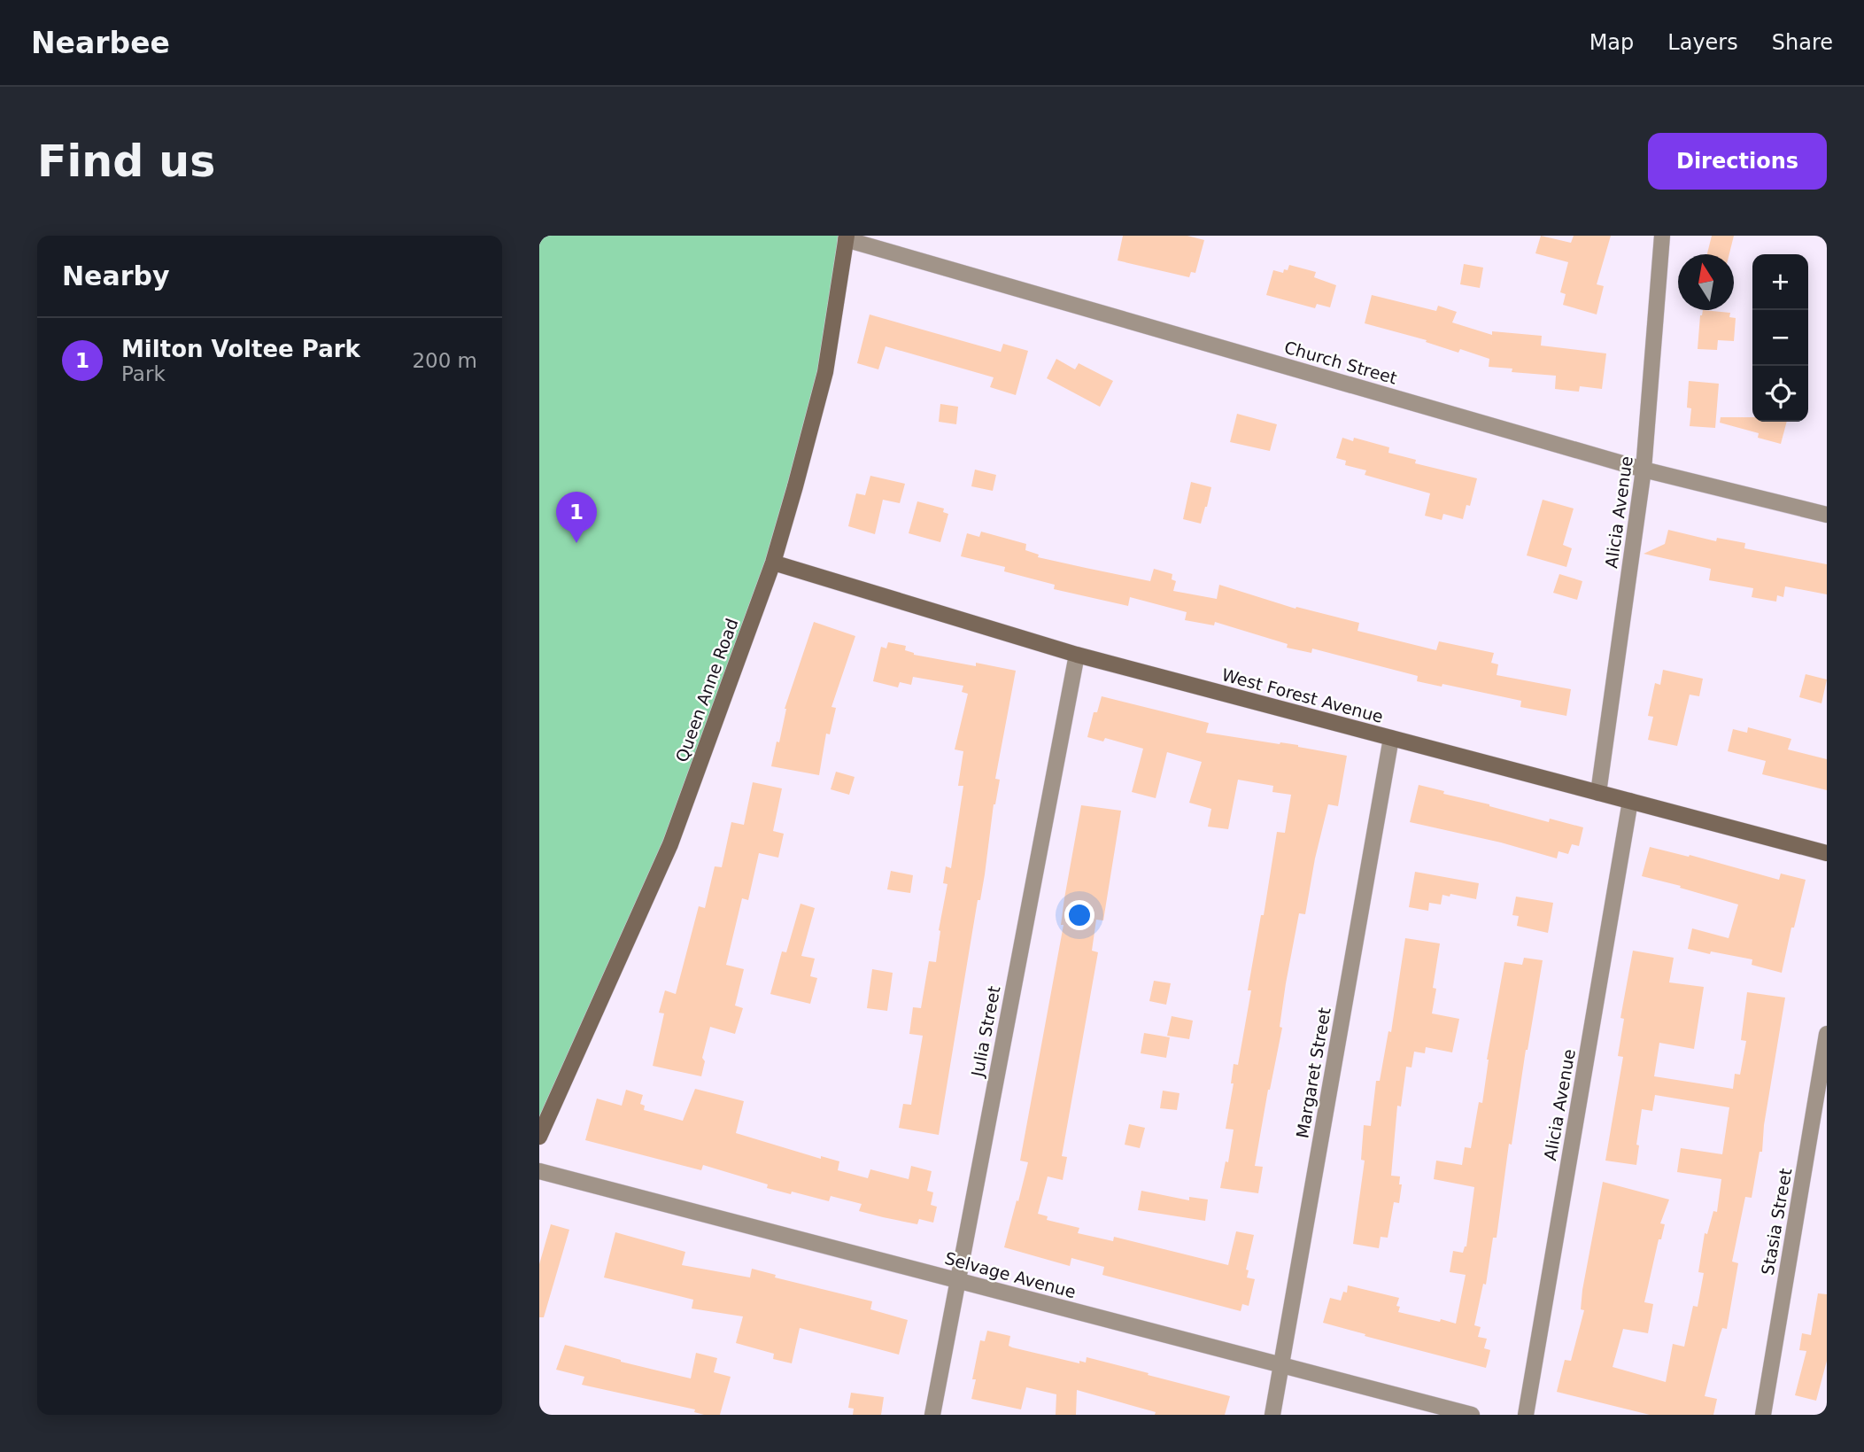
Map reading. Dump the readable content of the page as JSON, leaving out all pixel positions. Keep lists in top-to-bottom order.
{
  "streets": {
    "street": [
      "Church Street",
      "Alicia Avenue",
      "Queen Anne Road",
      "West Forest Avenue",
      "Julia Street",
      "Margaret Street",
      "Stasia Street",
      "Selvage Avenue"
    ]
  },
  "crossings": [
    ["Church Street", "Alicia Avenue"],
    ["Church Street", "Queen Anne Road"],
    ["Alicia Avenue", "West Forest Avenue"],
    ["Queen Anne Road", "West Forest Avenue"],
    ["West Forest Avenue", "Julia Street"],
    ["West Forest Avenue", "Margaret Street"],
    ["Julia Street", "Selvage Avenue"],
    ["Margaret Street", "Selvage Avenue"]
  ],
  "north": "top",
  "page": {
    "header": "Nearbee",
    "nav": ["Map", "Layers", "Share"],
    "buttons": "Directions",
    "title": "Find us",
    "heading": "Nearby",
    "map_buttons": ["+", "−"],
    "list": [
      {
        "mark": "1",
        "name": "Milton Voltee Park",
        "note": "Park",
        "value": "200 m"
      }
    ],
    "pins": "1"
  }
}
